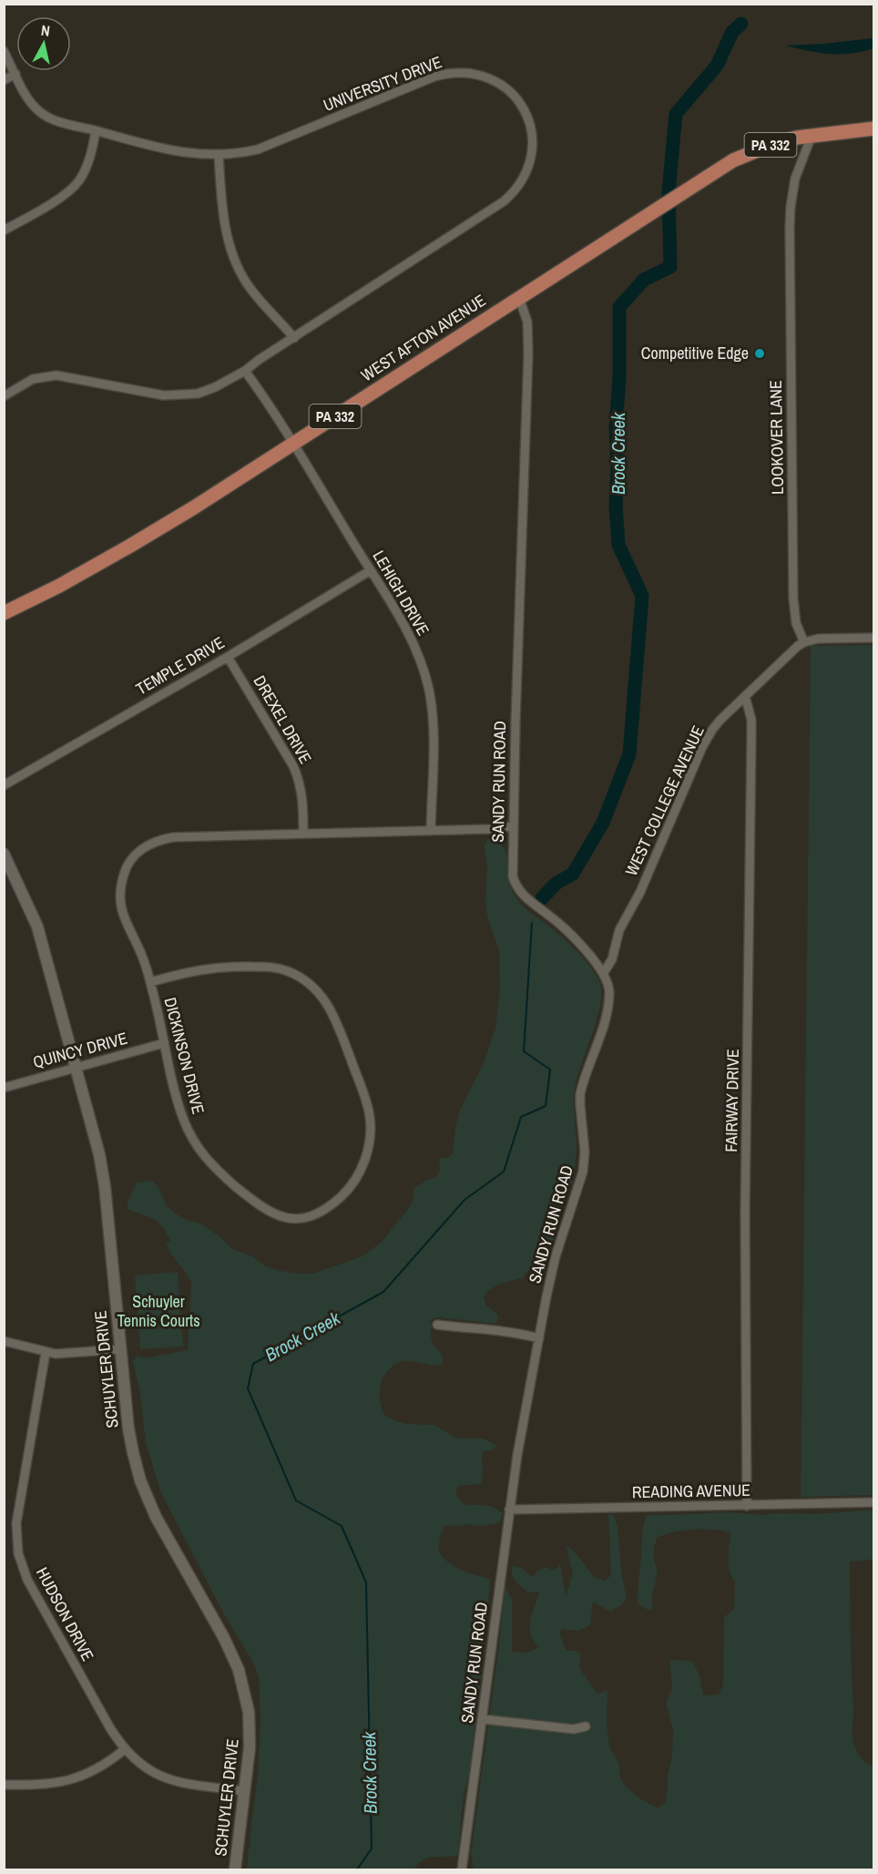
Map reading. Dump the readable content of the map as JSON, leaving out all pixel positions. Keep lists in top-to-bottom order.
{
  "streets": {
    "main road": ["PA 332", "WEST AFTON AVENUE"],
    "street": [
      "UNIVERSITY DRIVE",
      "LOOKOVER LANE",
      "LEHIGH DRIVE",
      "TEMPLE DRIVE",
      "DREXEL DRIVE",
      "SANDY RUN ROAD",
      "WEST COLLEGE AVENUE",
      "QUINCY DRIVE",
      "DICKINSON DRIVE",
      "FAIRWAY DRIVE",
      "SCHUYLER DRIVE",
      "READING AVENUE",
      "HUDSON DRIVE"
    ]
  },
  "crossings": [
    ["UNIVERSITY DRIVE", "LEHIGH DRIVE"],
    ["WEST AFTON AVENUE", "LOOKOVER LANE"],
    ["WEST AFTON AVENUE", "LEHIGH DRIVE"],
    ["WEST AFTON AVENUE", "SANDY RUN ROAD"],
    ["LOOKOVER LANE", "WEST COLLEGE AVENUE"],
    ["LEHIGH DRIVE", "TEMPLE DRIVE"],
    ["LEHIGH DRIVE", "DICKINSON DRIVE"],
    ["TEMPLE DRIVE", "DREXEL DRIVE"],
    ["DREXEL DRIVE", "DICKINSON DRIVE"],
    ["SANDY RUN ROAD", "WEST COLLEGE AVENUE"],
    ["SANDY RUN ROAD", "DICKINSON DRIVE"],
    ["SANDY RUN ROAD", "READING AVENUE"],
    ["WEST COLLEGE AVENUE", "FAIRWAY DRIVE"],
    ["QUINCY DRIVE", "DICKINSON DRIVE"],
    ["QUINCY DRIVE", "SCHUYLER DRIVE"],
    ["FAIRWAY DRIVE", "READING AVENUE"],
    ["SCHUYLER DRIVE", "HUDSON DRIVE"]
  ],
  "water": ["Brock Creek"],
  "parks": ["Schuyler Tennis Courts"],
  "places": ["Competitive Edge"],
  "north": "top"
}
